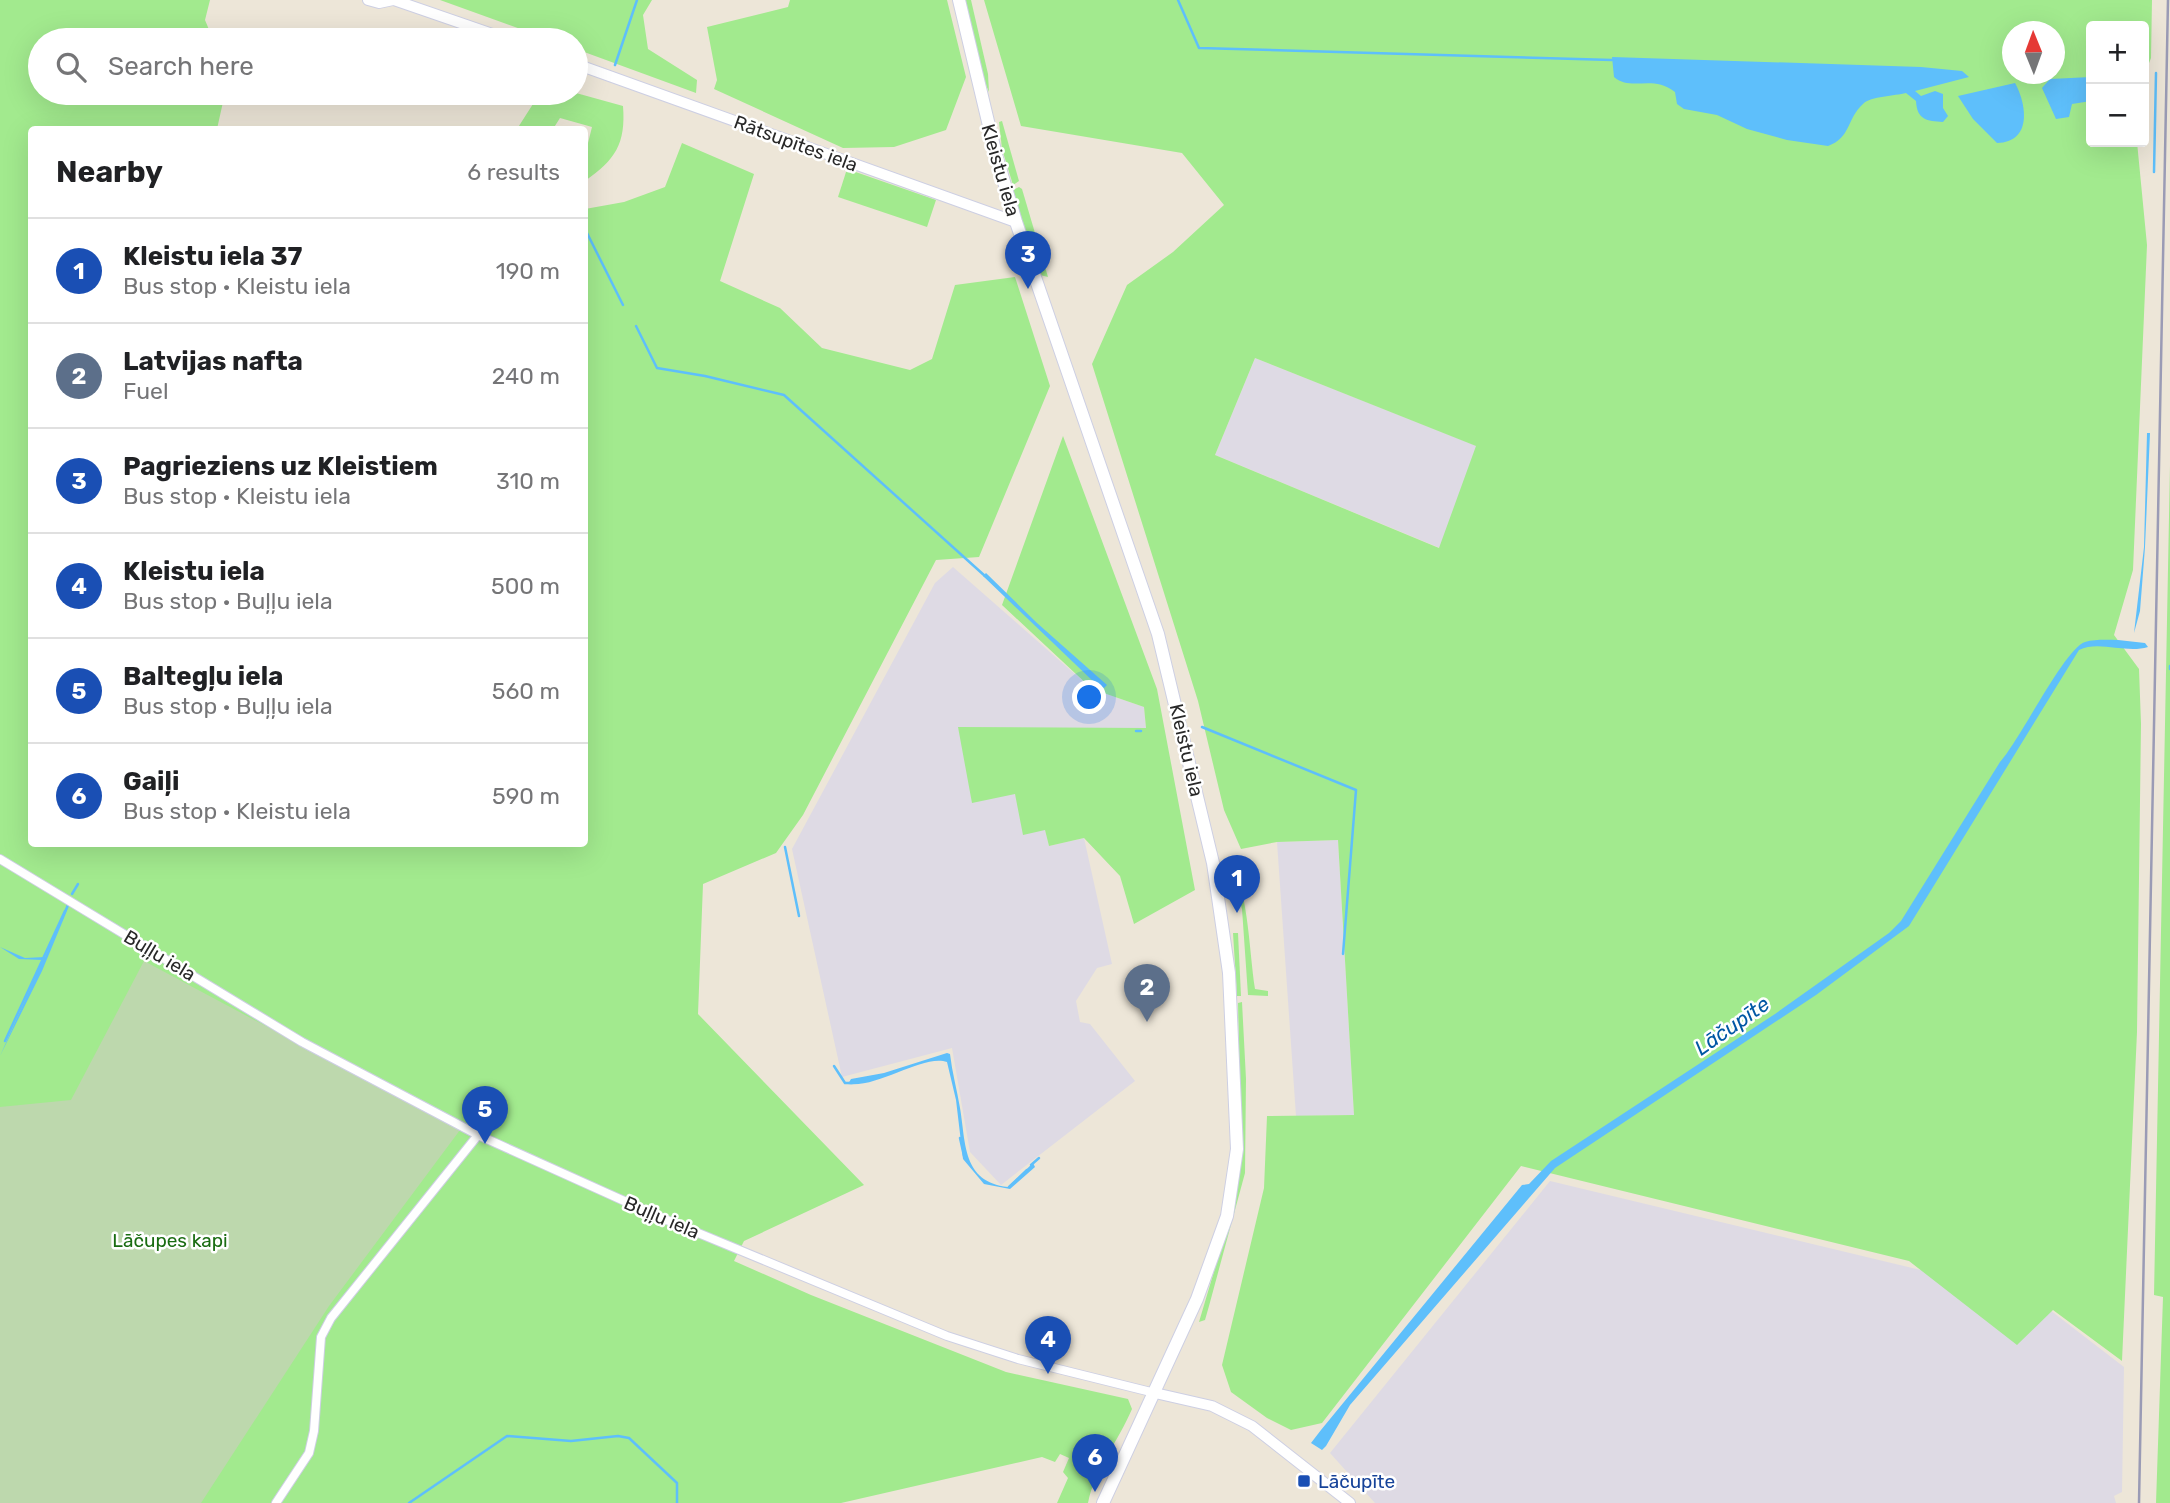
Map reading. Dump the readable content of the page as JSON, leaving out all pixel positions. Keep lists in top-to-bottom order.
{
  "streets": {
    "main road": ["Kleistu iela"],
    "street": ["Rātsupītes iela", "Buļļu iela"]
  },
  "crossings": [
    ["Rātsupītes iela", "Kleistu iela"],
    ["Kleistu iela", "Buļļu iela"]
  ],
  "water": ["Lāčupīte"],
  "parks": ["Lāčupes kapi"],
  "places": {
    "transit": ["Lāčupīte"]
  },
  "north": "top",
  "page": {
    "map_buttons": ["+", "−"],
    "search": "Search here",
    "heading": ["Nearby", "6 results"],
    "list": [
      {
        "mark": "1",
        "name": "Kleistu iela 37",
        "note": "Bus stop · Kleistu iela",
        "value": "190 m"
      },
      {
        "mark": "2",
        "name": "Latvijas nafta",
        "note": "Fuel",
        "value": "240 m"
      },
      {
        "mark": "3",
        "name": "Pagrieziens uz Kleistiem",
        "note": "Bus stop · Kleistu iela",
        "value": "310 m"
      },
      {
        "mark": "4",
        "name": "Kleistu iela",
        "note": "Bus stop · Buļļu iela",
        "value": "500 m"
      },
      {
        "mark": "5",
        "name": "Baltegļu iela",
        "note": "Bus stop · Buļļu iela",
        "value": "560 m"
      },
      {
        "mark": "6",
        "name": "Gaiļi",
        "note": "Bus stop · Kleistu iela",
        "value": "590 m"
      }
    ],
    "pins": [
      "3",
      "1",
      "2",
      "5",
      "4",
      "6"
    ]
  }
}
